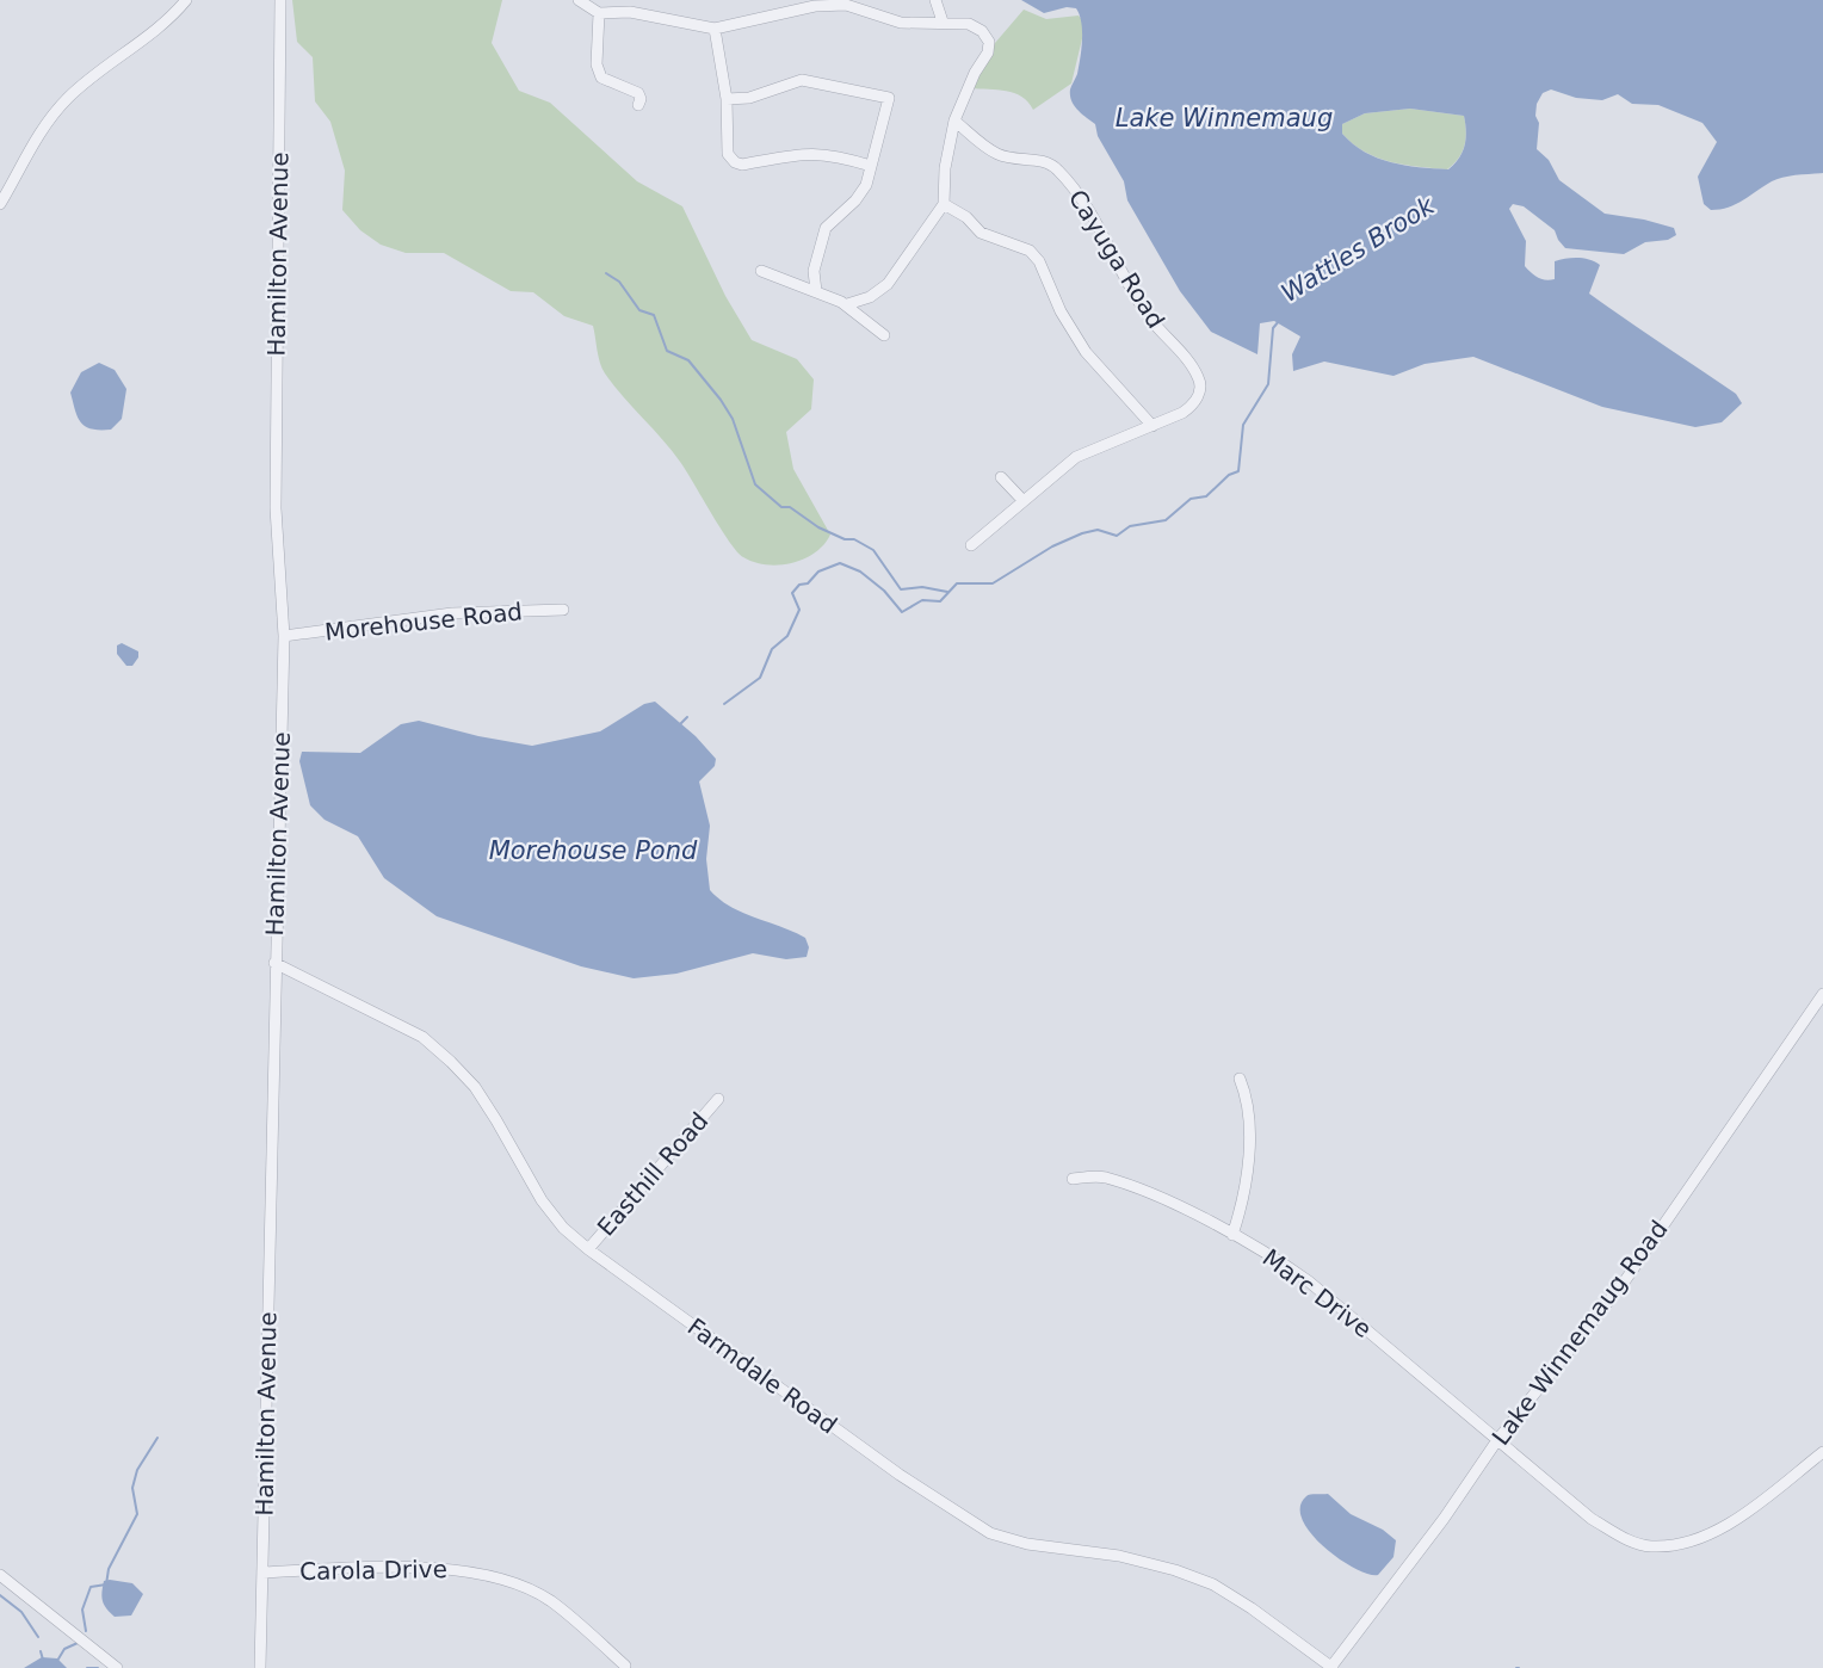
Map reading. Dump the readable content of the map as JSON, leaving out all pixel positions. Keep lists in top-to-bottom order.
{
  "streets": {
    "street": [
      "Hamilton Avenue",
      "Cayuga Road",
      "Morehouse Road",
      "Easthill Road",
      "Marc Drive",
      "Lake Winnemaug Road",
      "Farmdale Road",
      "Carola Drive"
    ]
  },
  "crossings": [
    ["Hamilton Avenue", "Morehouse Road"],
    ["Hamilton Avenue", "Farmdale Road"],
    ["Hamilton Avenue", "Carola Drive"],
    ["Easthill Road", "Farmdale Road"],
    ["Marc Drive", "Lake Winnemaug Road"],
    ["Lake Winnemaug Road", "Farmdale Road"]
  ],
  "water": ["Lake Winnemaug", "Wattles Brook", "Morehouse Pond"]
}
